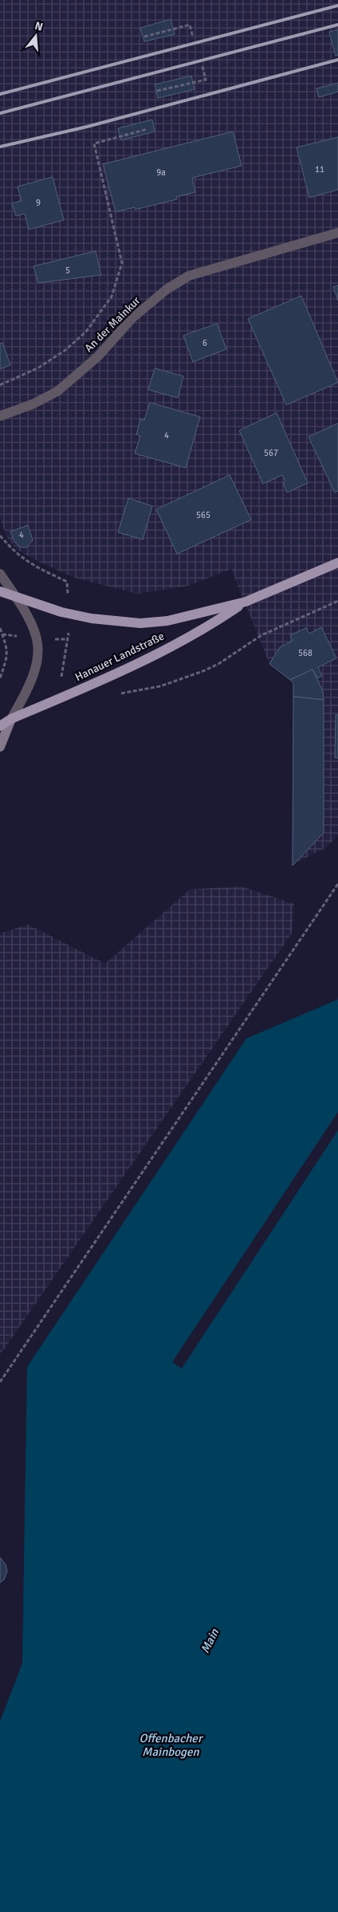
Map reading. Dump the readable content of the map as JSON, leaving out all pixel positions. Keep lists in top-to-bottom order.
{
  "streets": {
    "main road": ["Hanauer Landstraße"],
    "street": ["An der Mainkur"]
  },
  "water": ["Main", "Offenbacher Mainbogen"],
  "house_numbers": [
    "11",
    "9a",
    "9",
    "5",
    "6",
    "4",
    "567",
    "565",
    "4",
    "568"
  ],
  "north": "top"
}
